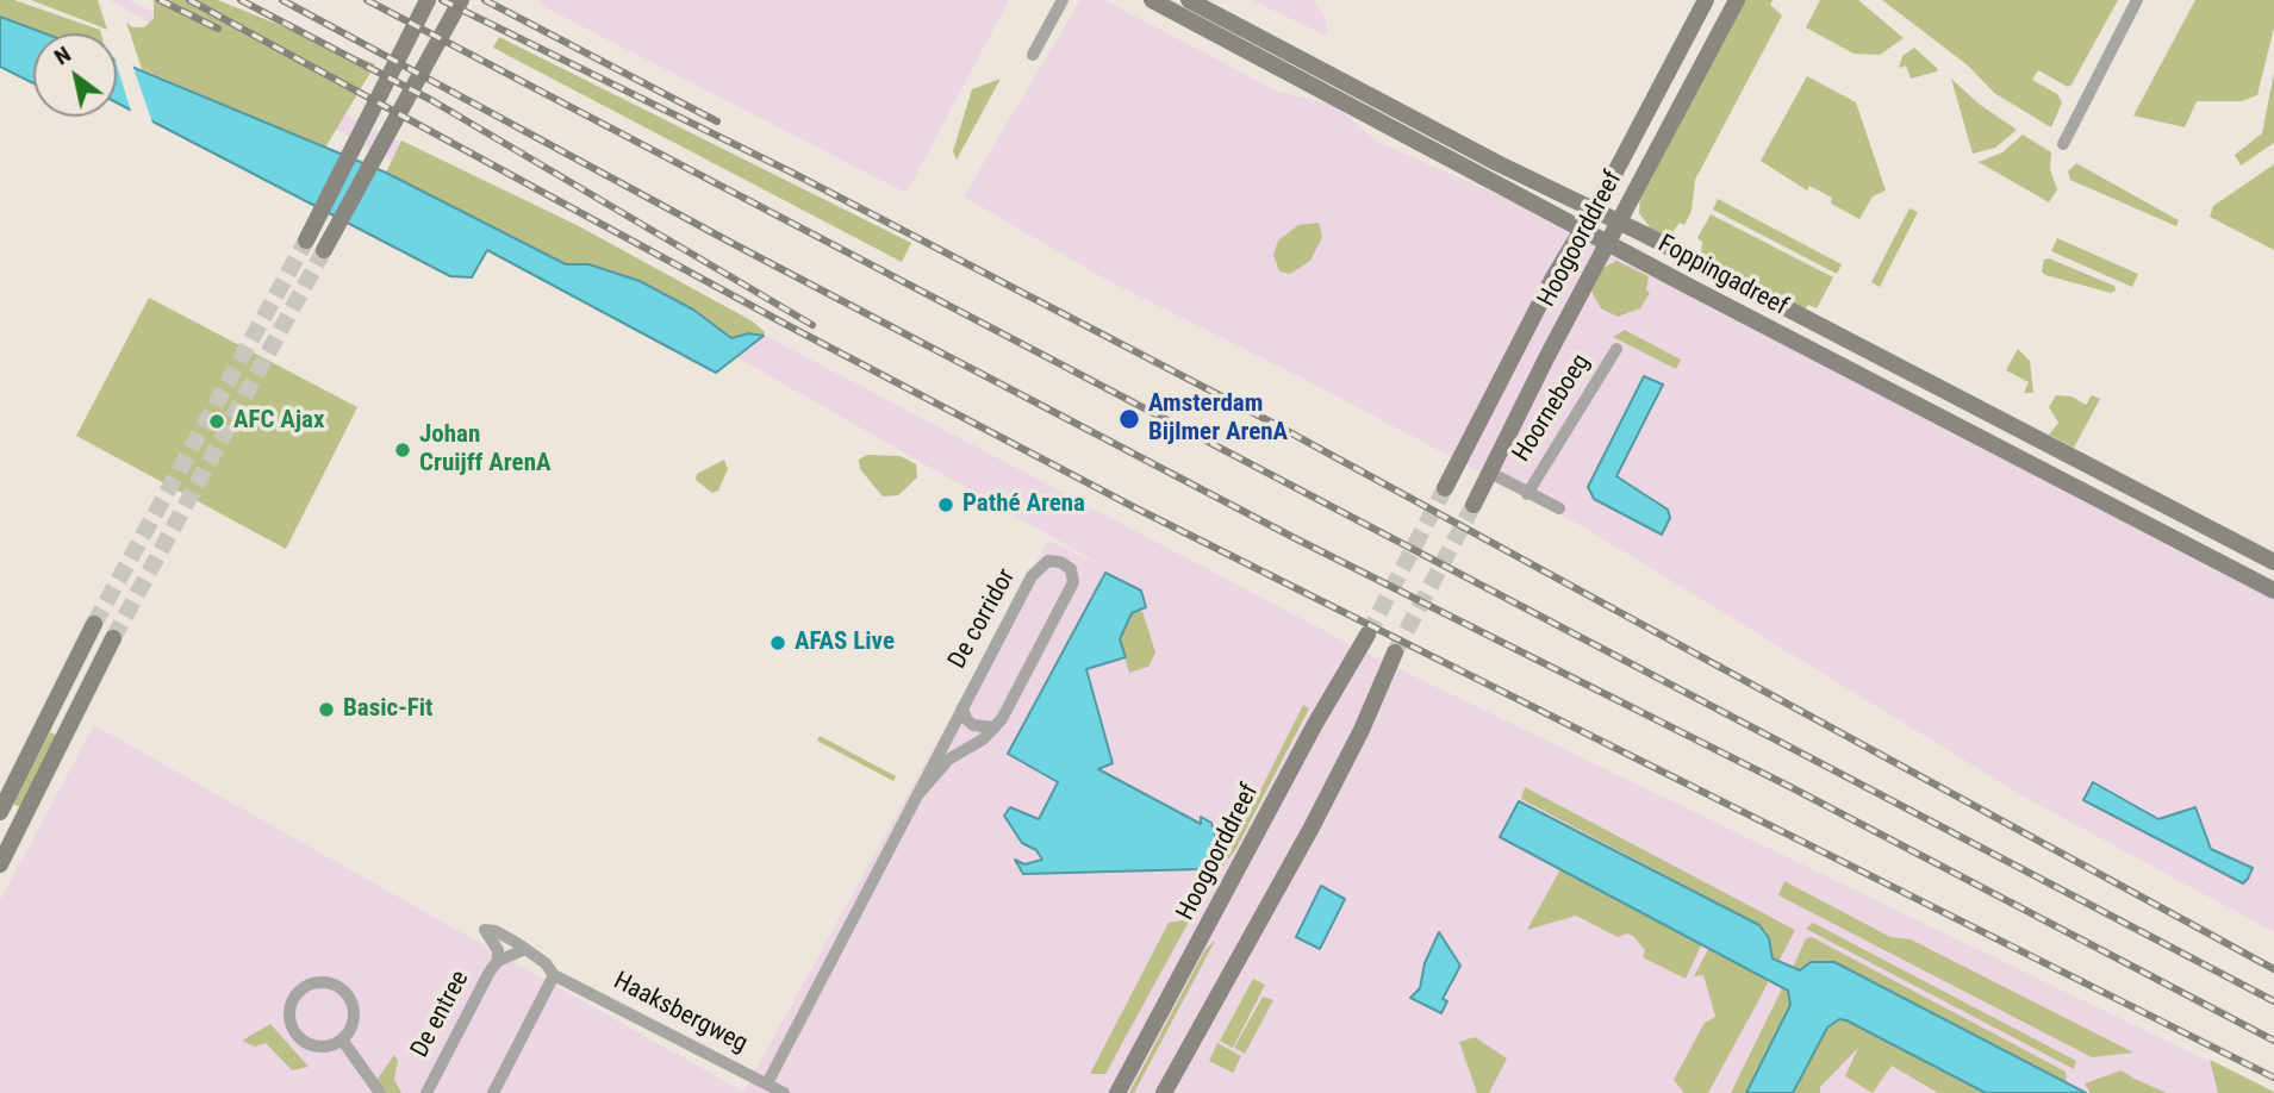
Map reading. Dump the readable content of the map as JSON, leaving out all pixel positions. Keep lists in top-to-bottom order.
{
  "streets": {
    "street": [
      "Hoogoorddreef",
      "Foppingadreef",
      "Hoorneboeg",
      "De corridor",
      "Haaksbergweg",
      "De entree"
    ]
  },
  "crossings": [
    ["Hoogoorddreef", "Foppingadreef"],
    ["Hoogoorddreef", "Hoorneboeg"],
    ["De corridor", "Haaksbergweg"]
  ],
  "places": [
    "Amsterdam Bijlmer ArenA",
    "AFC Ajax",
    "Johan Cruijff ArenA",
    "Pathé Arena",
    "AFAS Live",
    "Basic-Fit"
  ],
  "north": "top left"
}
